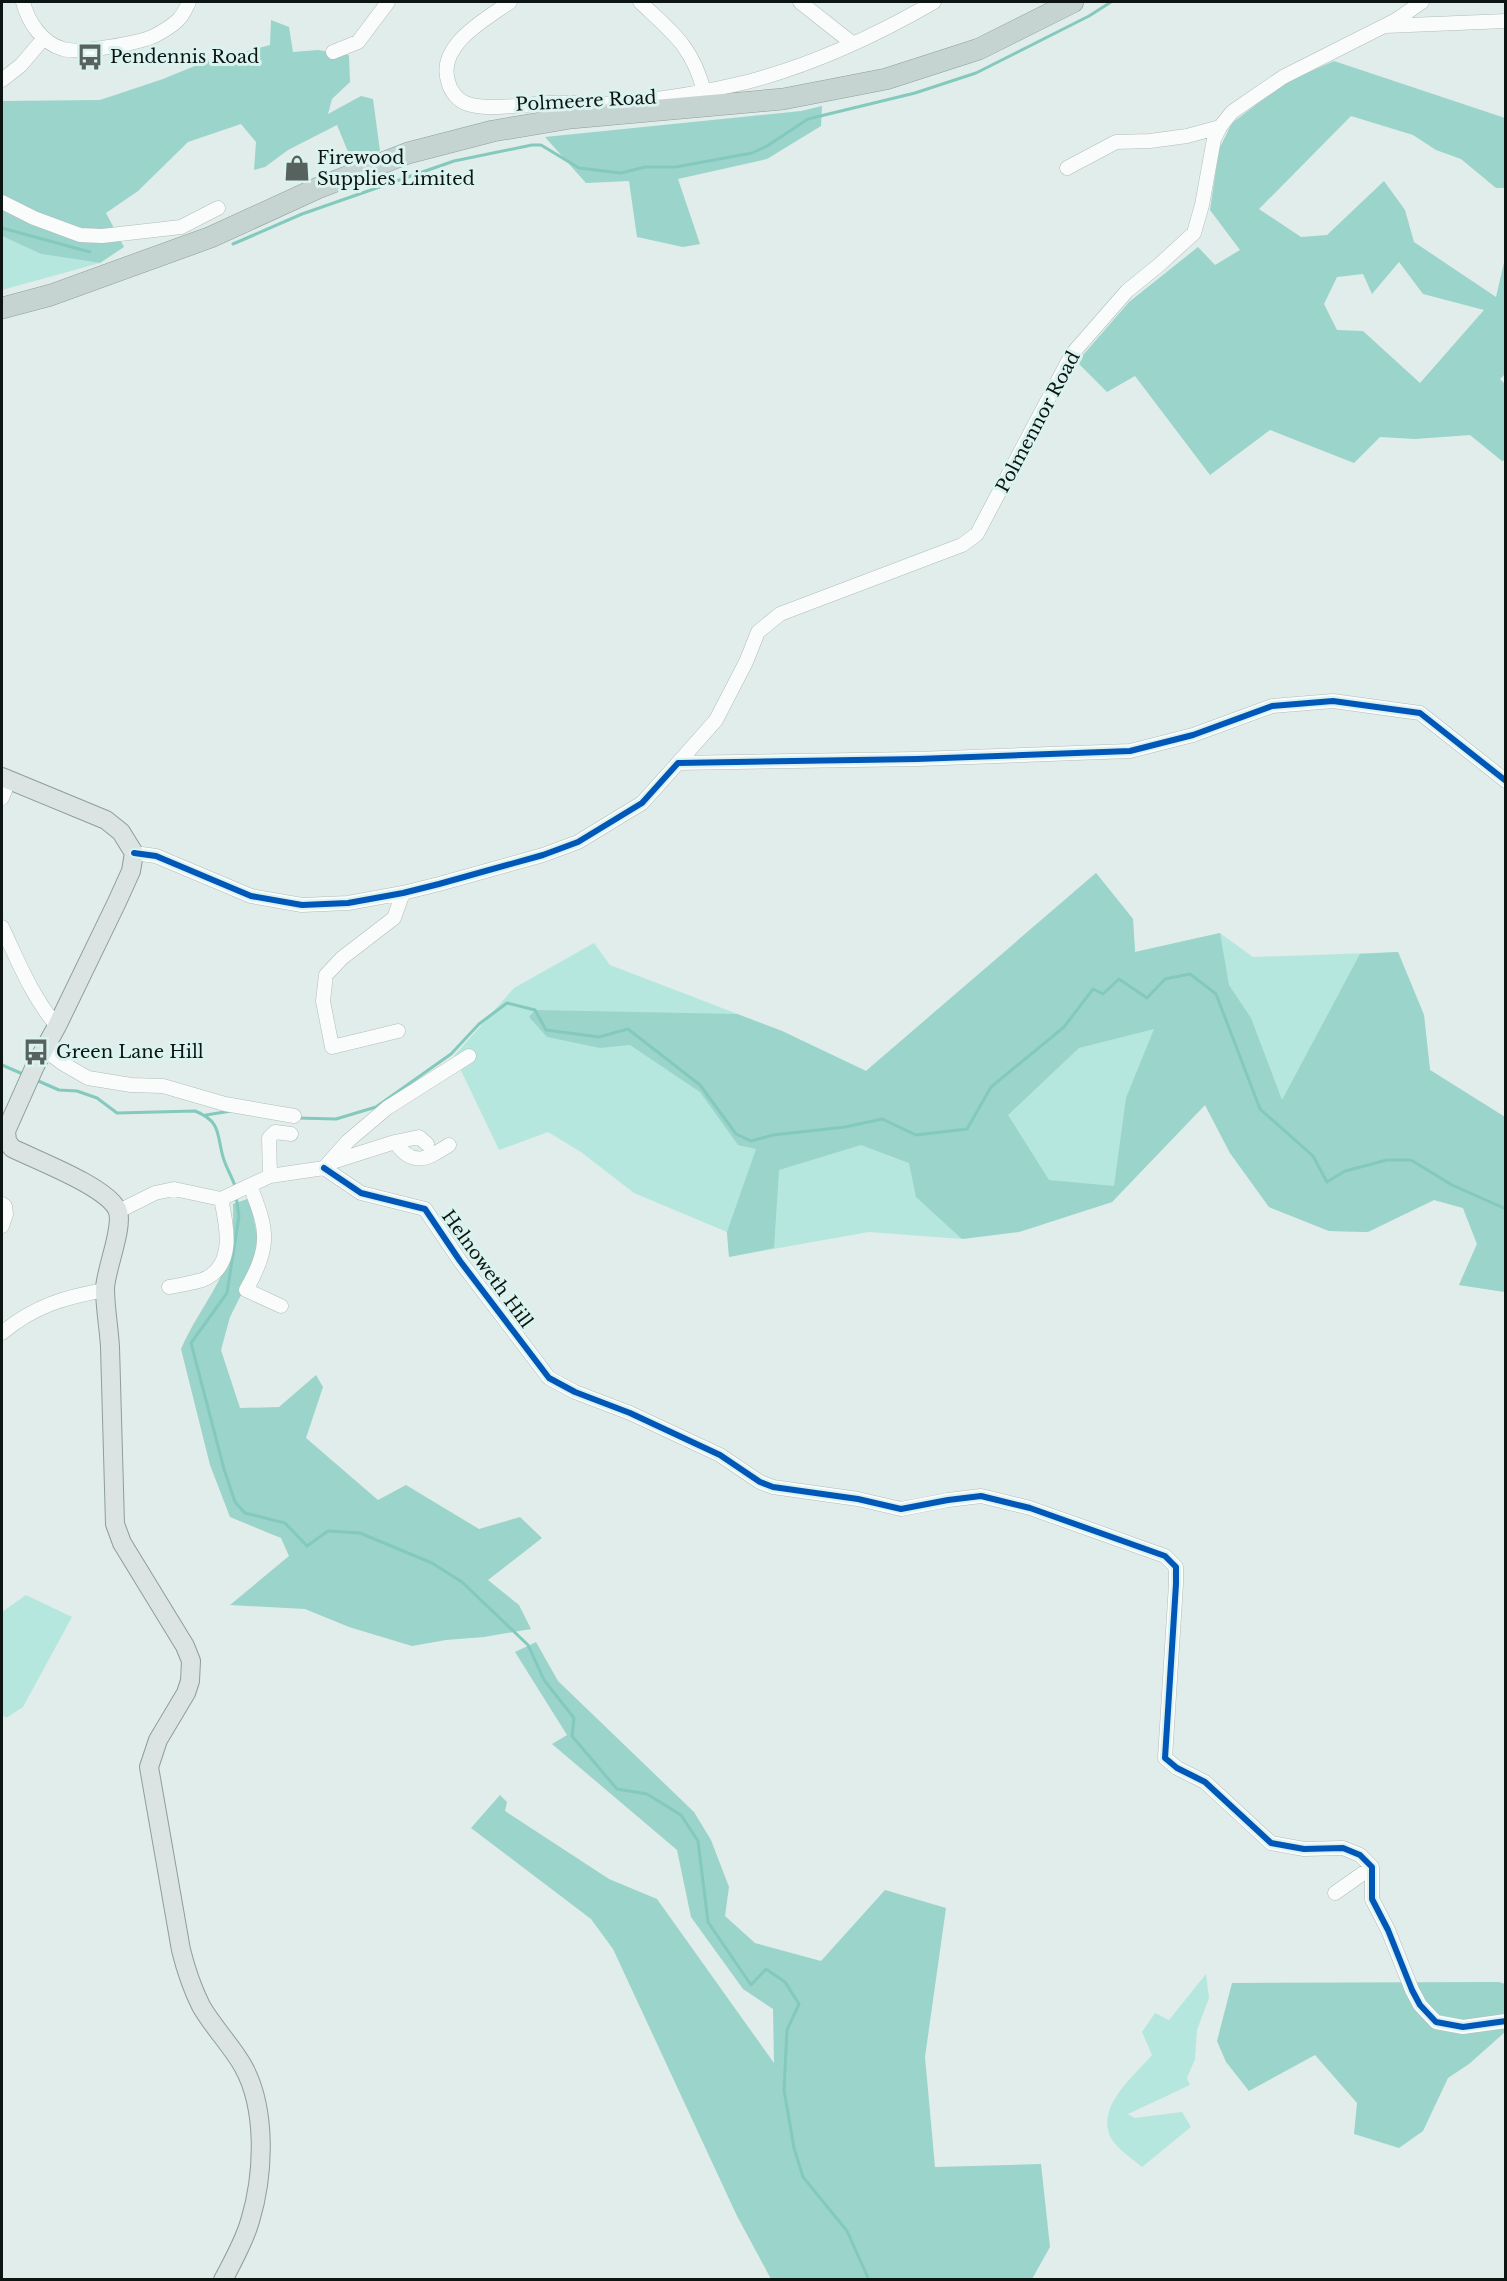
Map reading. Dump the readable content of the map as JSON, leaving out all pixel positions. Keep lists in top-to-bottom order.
{
  "streets": {
    "street": ["Polmeere Road", "Polmennor Road", "Helnoweth Hill"]
  },
  "places": {
    "bus stop": ["Pendennis Road", "Green Lane Hill"],
    "shop": ["Firewood Supplies Limited"]
  }
}
